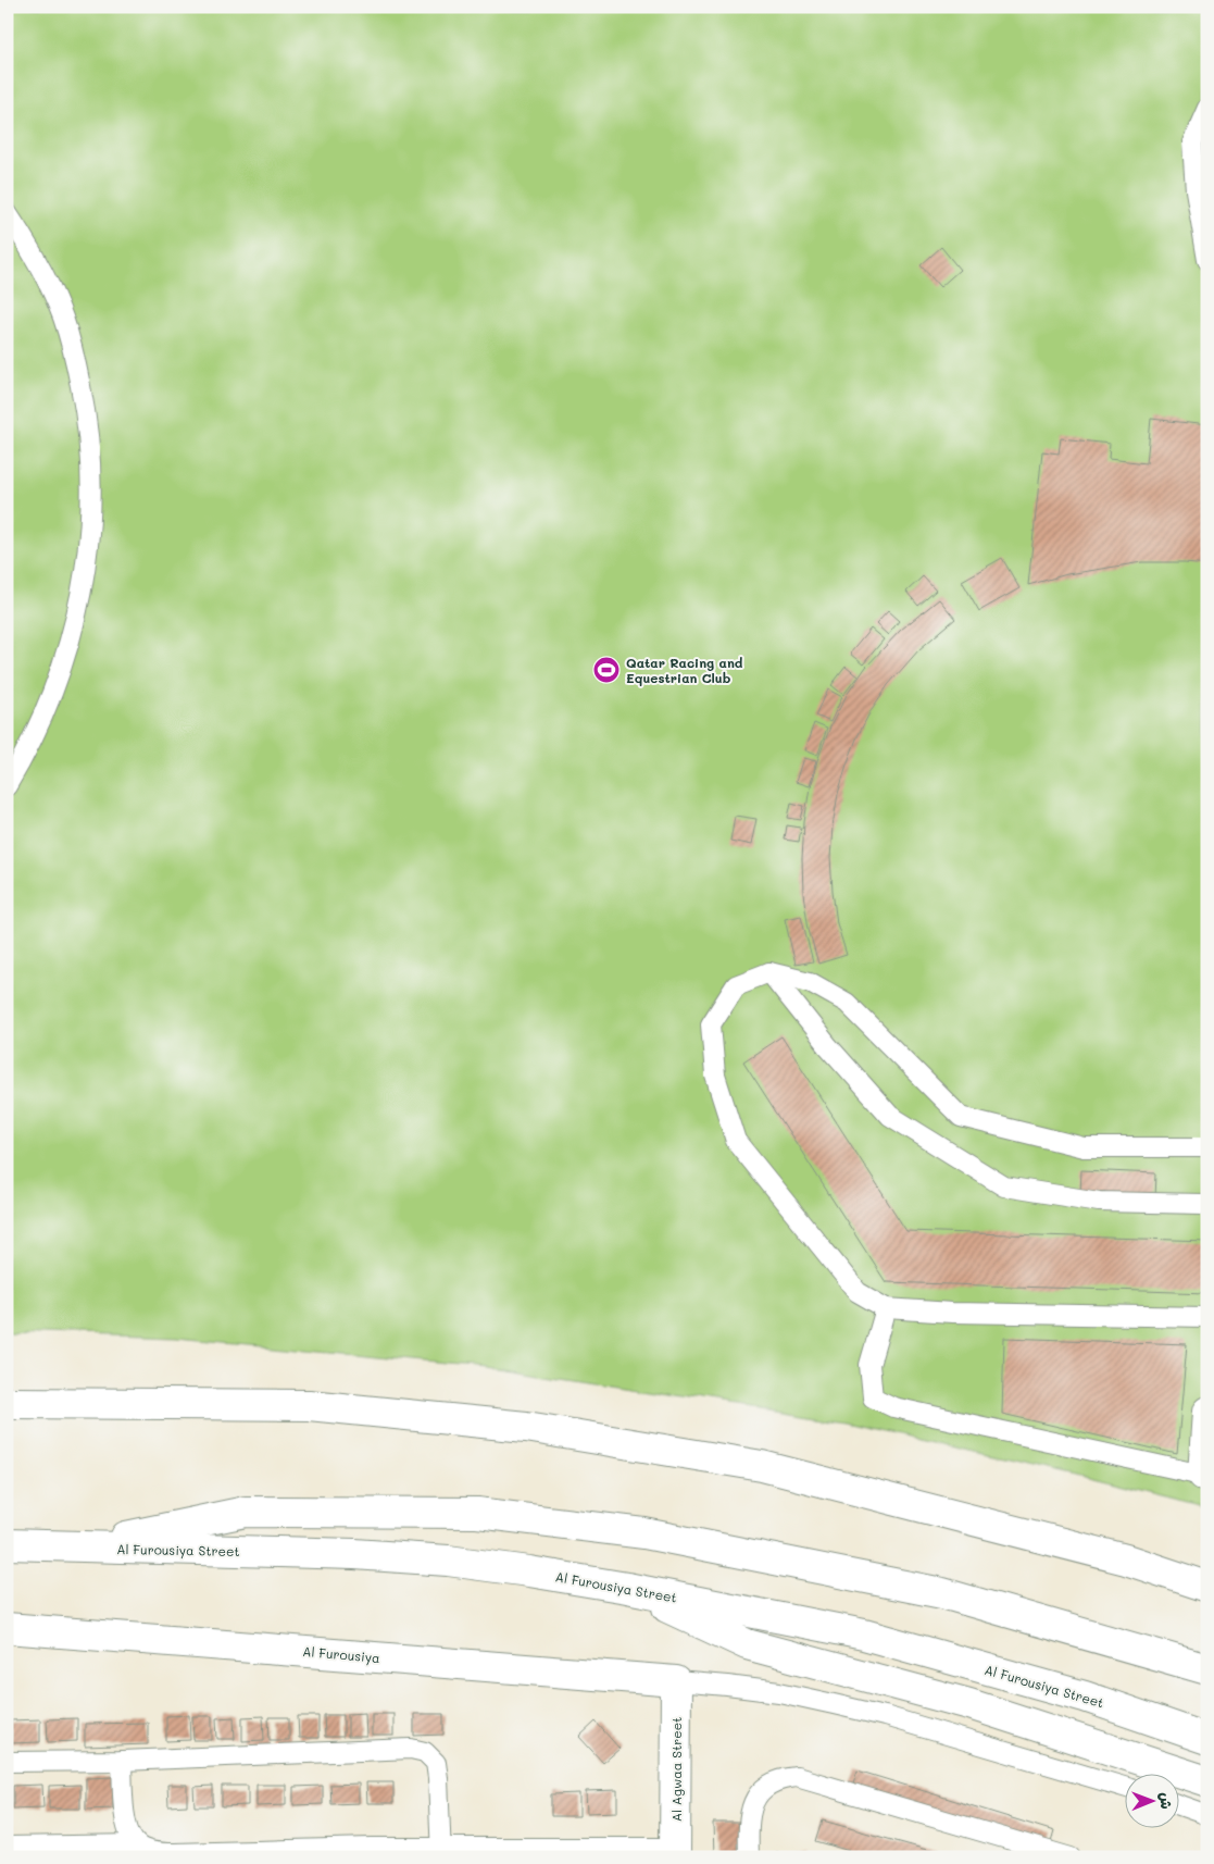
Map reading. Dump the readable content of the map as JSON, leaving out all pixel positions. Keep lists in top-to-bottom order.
{
  "streets": {
    "main road": ["Al Furousiya Street", "Al Furousiya", "Al Agwaa Street"]
  },
  "crossings": [
    ["Al Furousiya", "Al Agwaa Street"]
  ],
  "places": {
    "sports": ["Qatar Racing and Equestrian Club"]
  },
  "north": "right"
}
